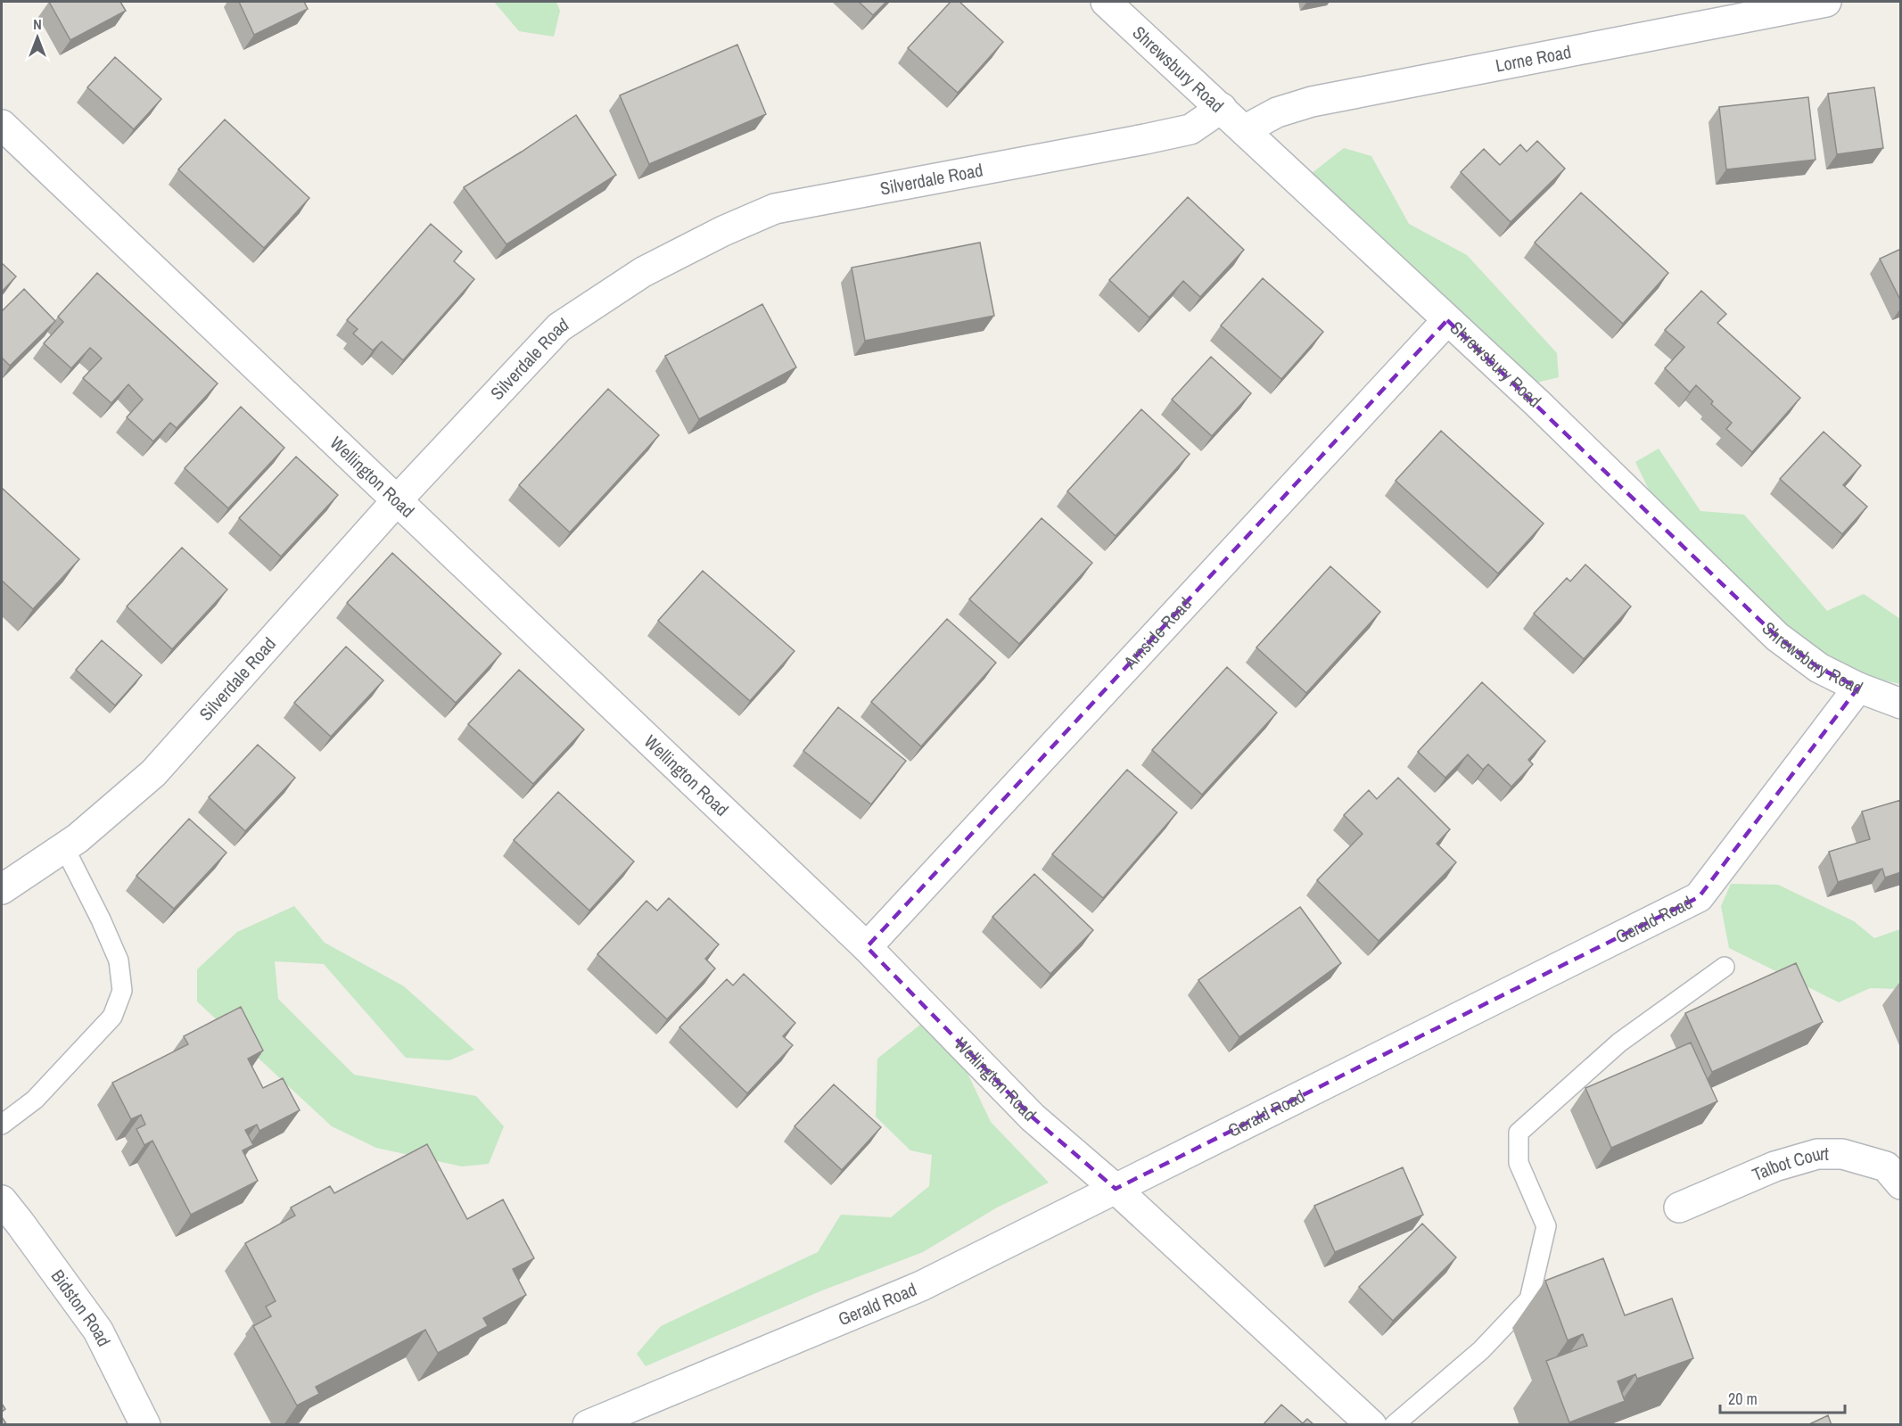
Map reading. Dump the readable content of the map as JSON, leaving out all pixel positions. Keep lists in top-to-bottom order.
{
  "streets": {
    "street": [
      "Lorne Road",
      "Shrewsbury Road",
      "Silverdale Road",
      "Wellington Road",
      "Arnside Road",
      "Gerald Road",
      "Talbot Court",
      "Bidston Road"
    ]
  },
  "crossings": [
    ["Lorne Road", "Shrewsbury Road"],
    ["Shrewsbury Road", "Silverdale Road"],
    ["Shrewsbury Road", "Arnside Road"],
    ["Shrewsbury Road", "Gerald Road"],
    ["Silverdale Road", "Wellington Road"],
    ["Wellington Road", "Arnside Road"],
    ["Wellington Road", "Gerald Road"]
  ],
  "scale_bar": "20 m",
  "north": "top"
}
